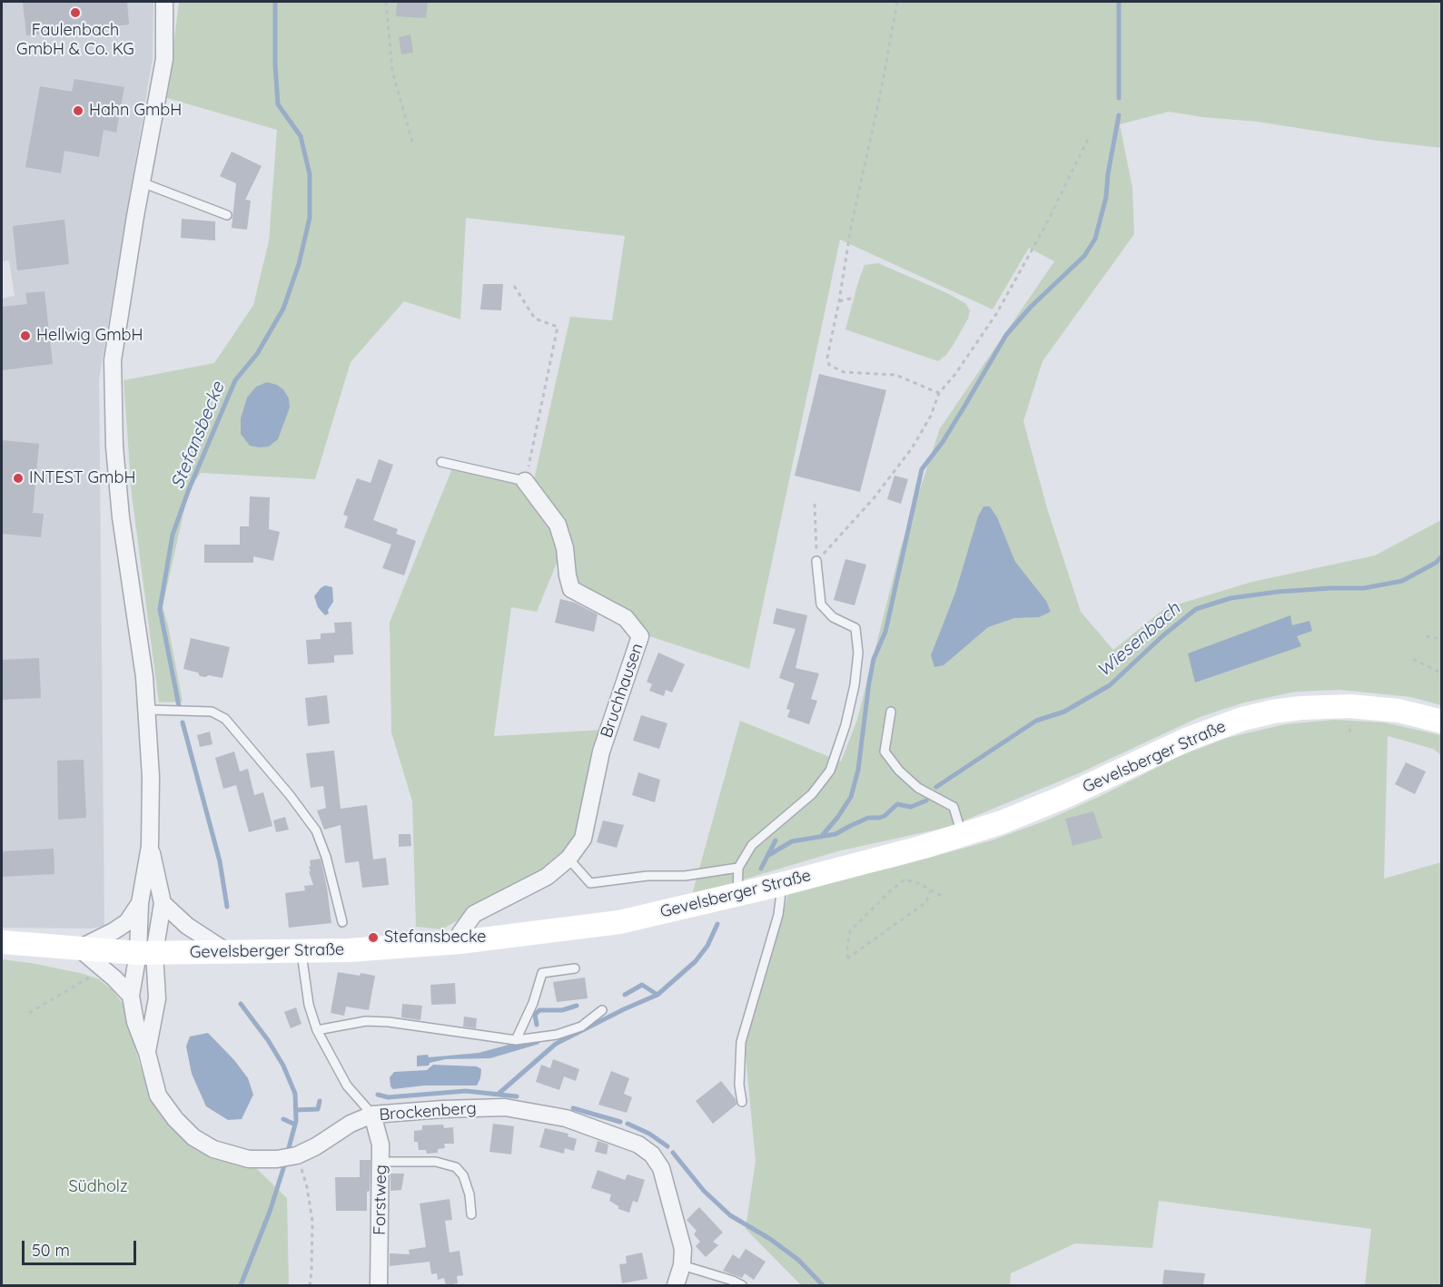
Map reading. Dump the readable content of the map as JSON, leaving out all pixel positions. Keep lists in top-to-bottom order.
{
  "streets": {
    "main road": ["Gevelsberger Straße"],
    "street": ["Bruchhausen", "Brockenberg", "Forstweg"]
  },
  "crossings": [
    ["Bruchhausen", "Gevelsberger Straße"],
    ["Gevelsberger Straße", "Brockenberg"],
    ["Brockenberg", "Forstweg"]
  ],
  "water": ["Stefansbecke", "Wiesenbach"],
  "parks": ["Südholz"],
  "places": [
    "Faulenbach GmbH & Co. KG",
    "Hahn GmbH",
    "Hellwig GmbH",
    "INTEST GmbH",
    "Stefansbecke"
  ],
  "scale_bar": "50 m"
}
